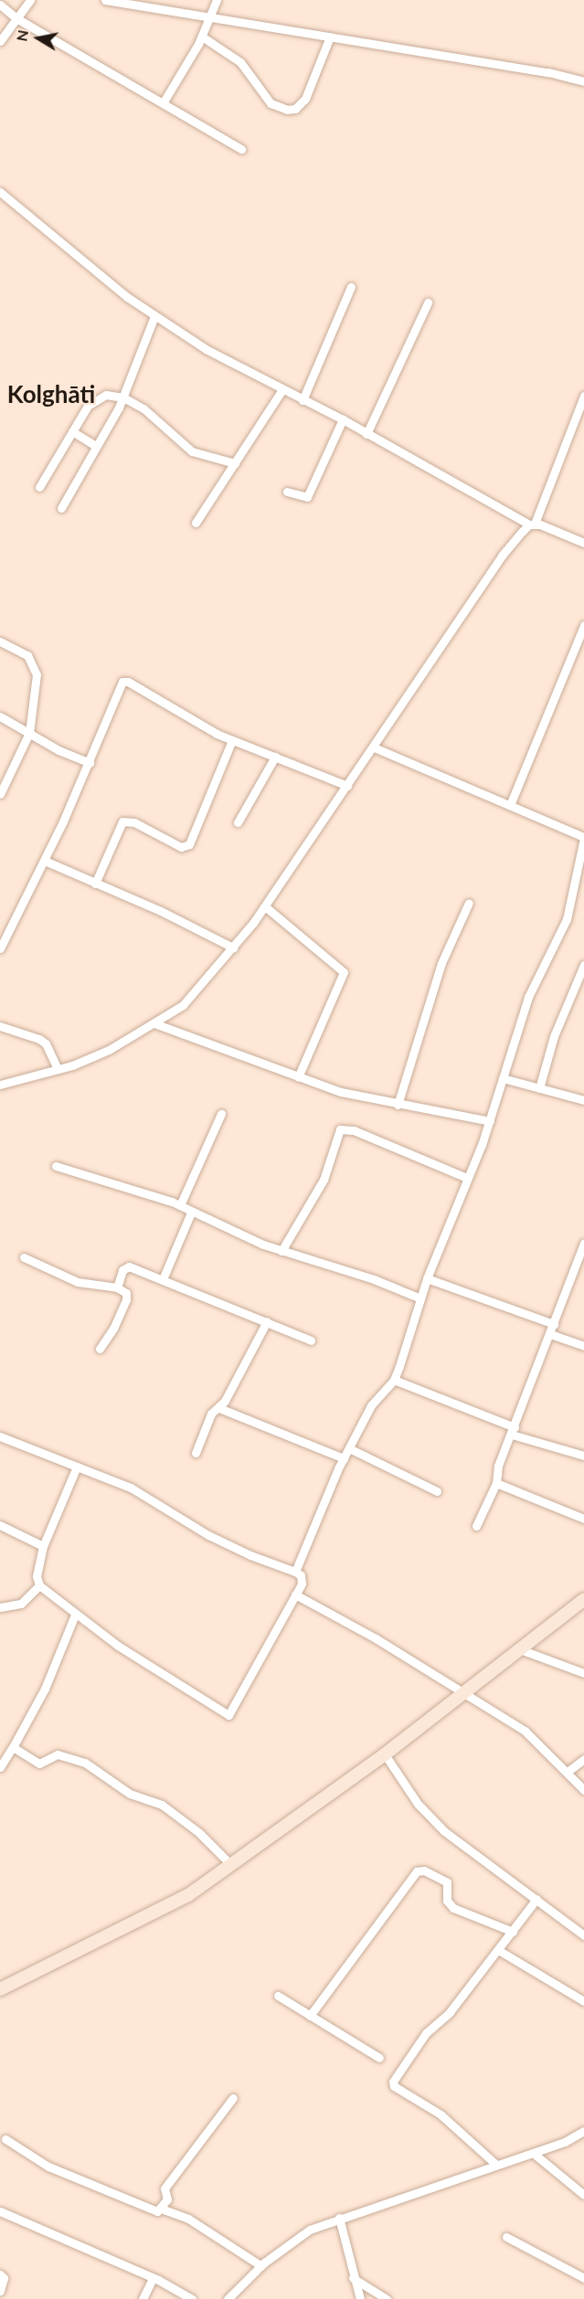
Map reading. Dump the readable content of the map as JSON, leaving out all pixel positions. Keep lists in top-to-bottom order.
{
  "districts": ["Kolghāti"],
  "north": "left"
}
